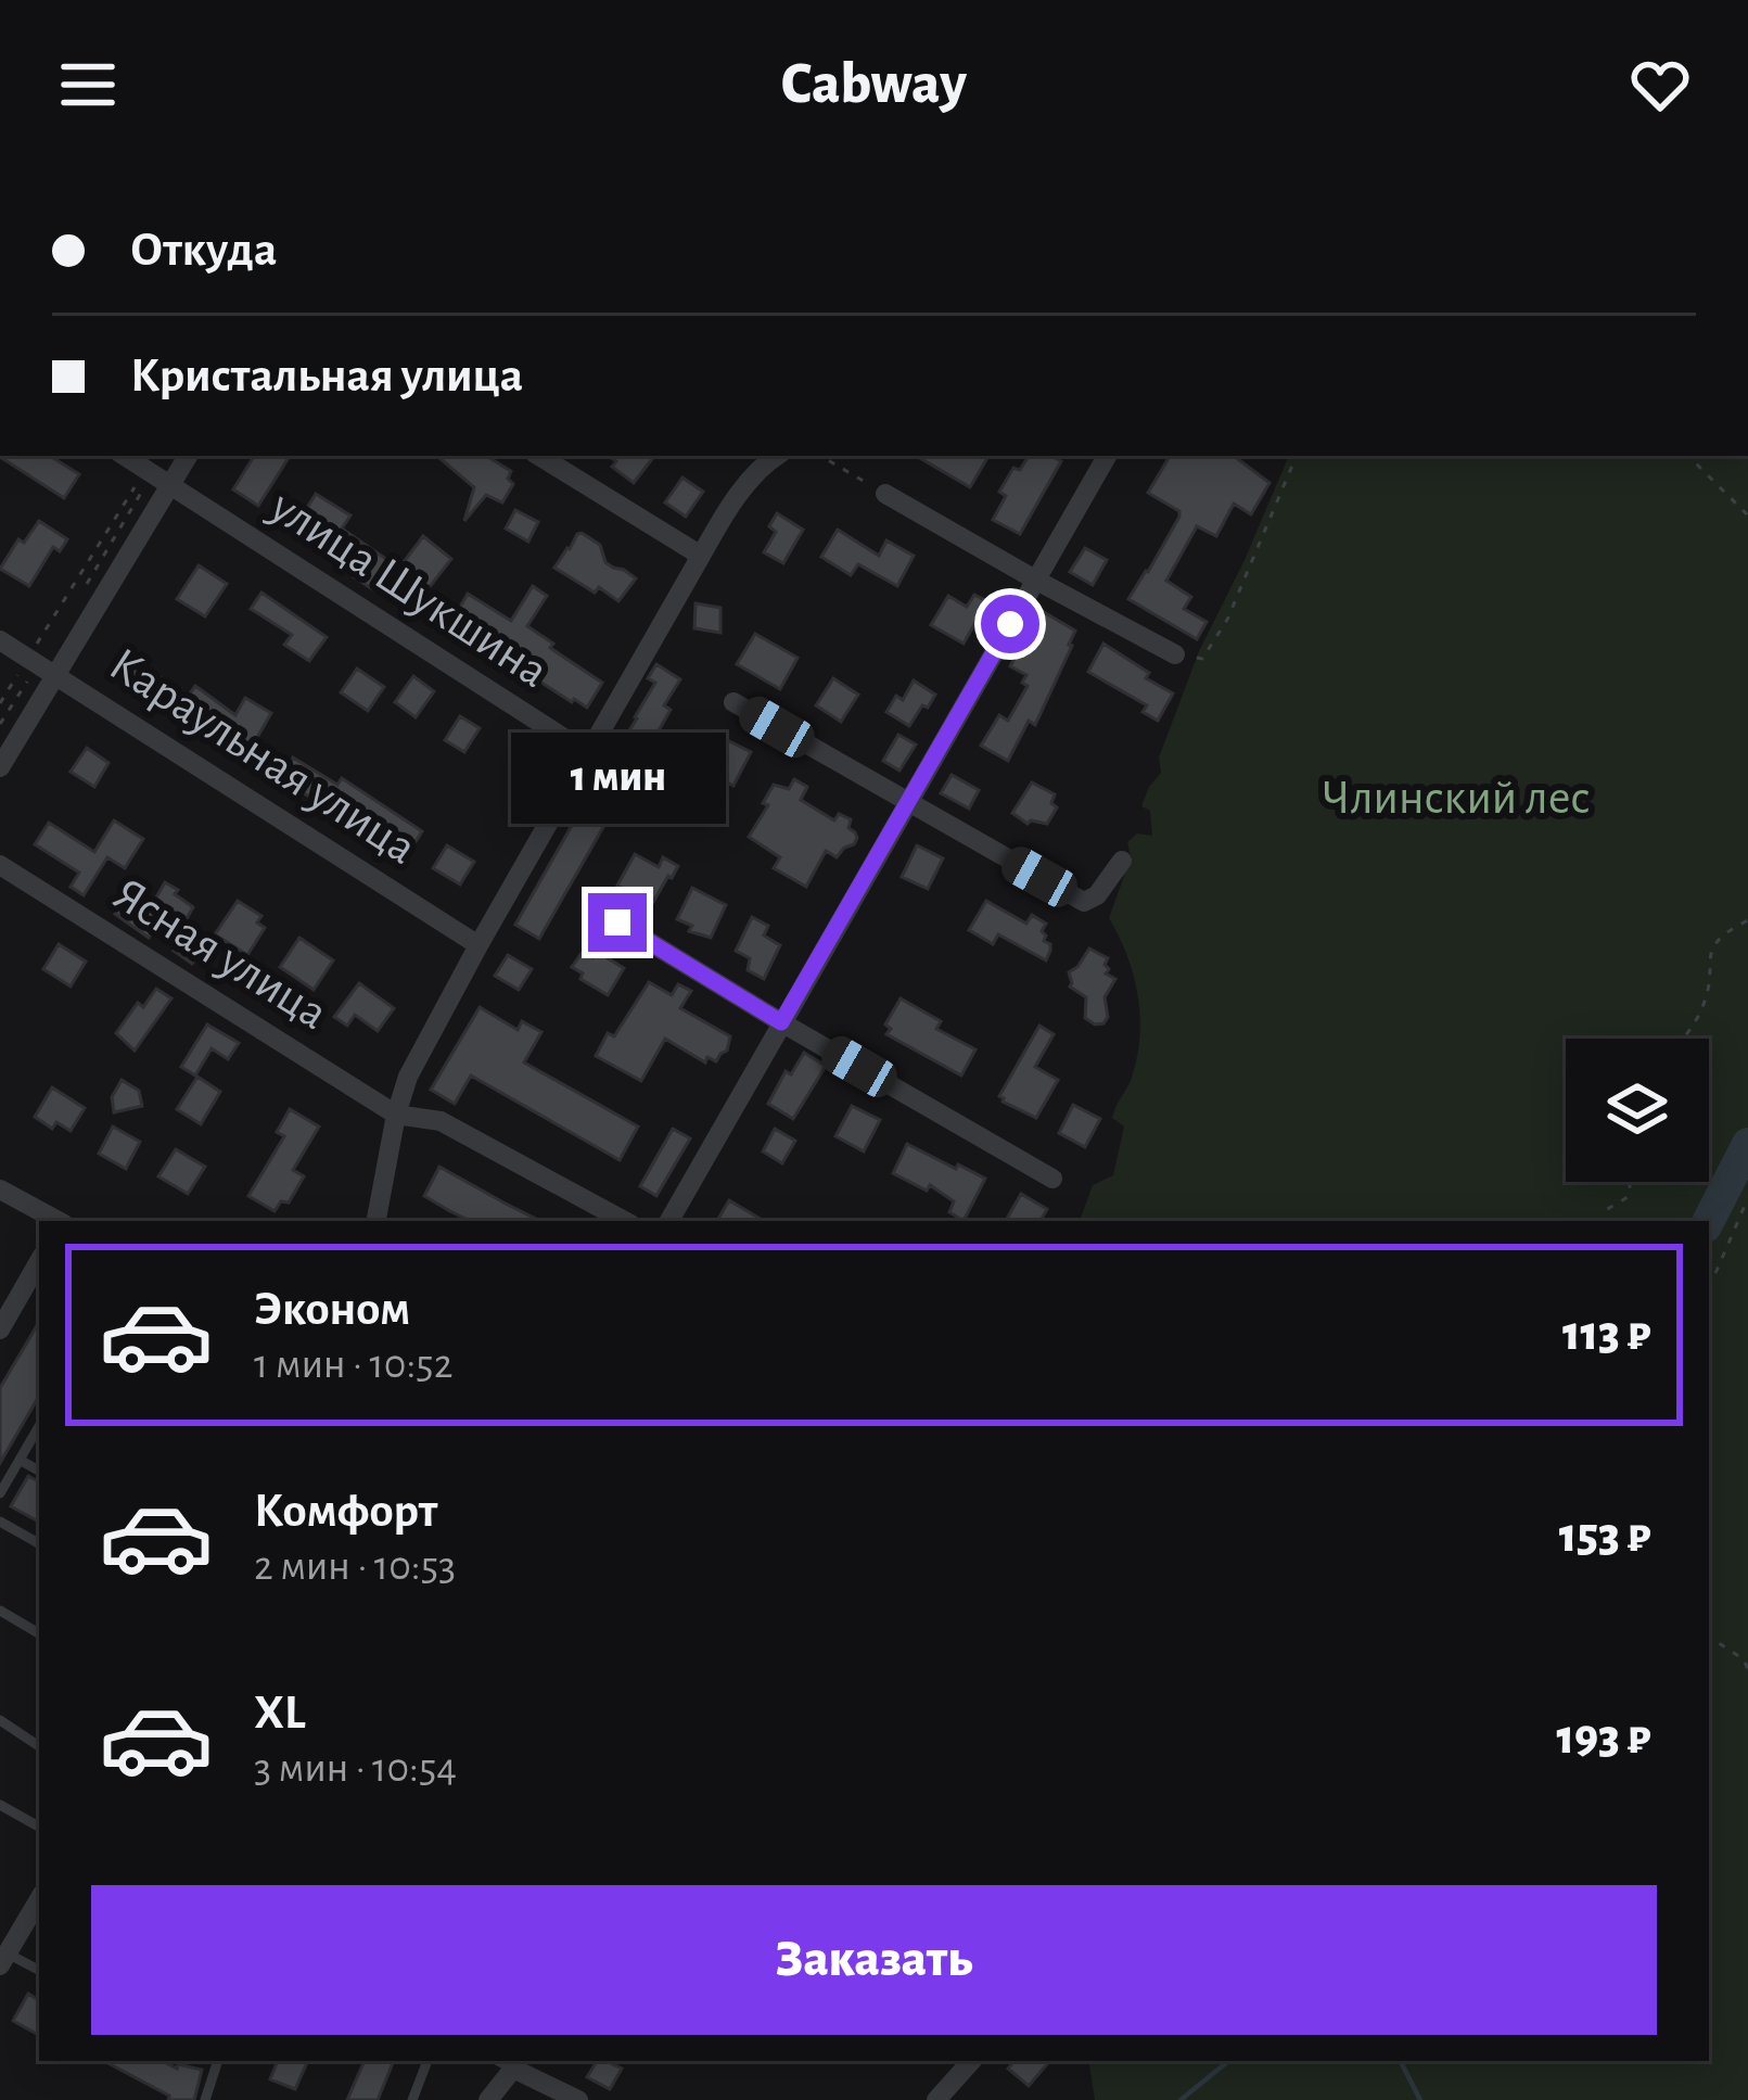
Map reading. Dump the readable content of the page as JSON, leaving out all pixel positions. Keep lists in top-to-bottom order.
{
  "streets": {
    "street": ["улица Шукшина", "Караульная улица", "Ясная улица"]
  },
  "parks": ["Члинский лес"],
  "page": {
    "header": "Cabway",
    "banner": ["Откуда", "Кристальная улица"],
    "bubble": "1 мин",
    "list": [
      {
        "name": "Эконом",
        "note": "1 мин · 10:52",
        "value": "113 ₽"
      },
      {
        "name": "Комфорт",
        "note": "2 мин · 10:53",
        "value": "153 ₽"
      },
      {
        "name": "XL",
        "note": "3 мин · 10:54",
        "value": "193 ₽"
      }
    ],
    "buttons": "Заказать"
  }
}
